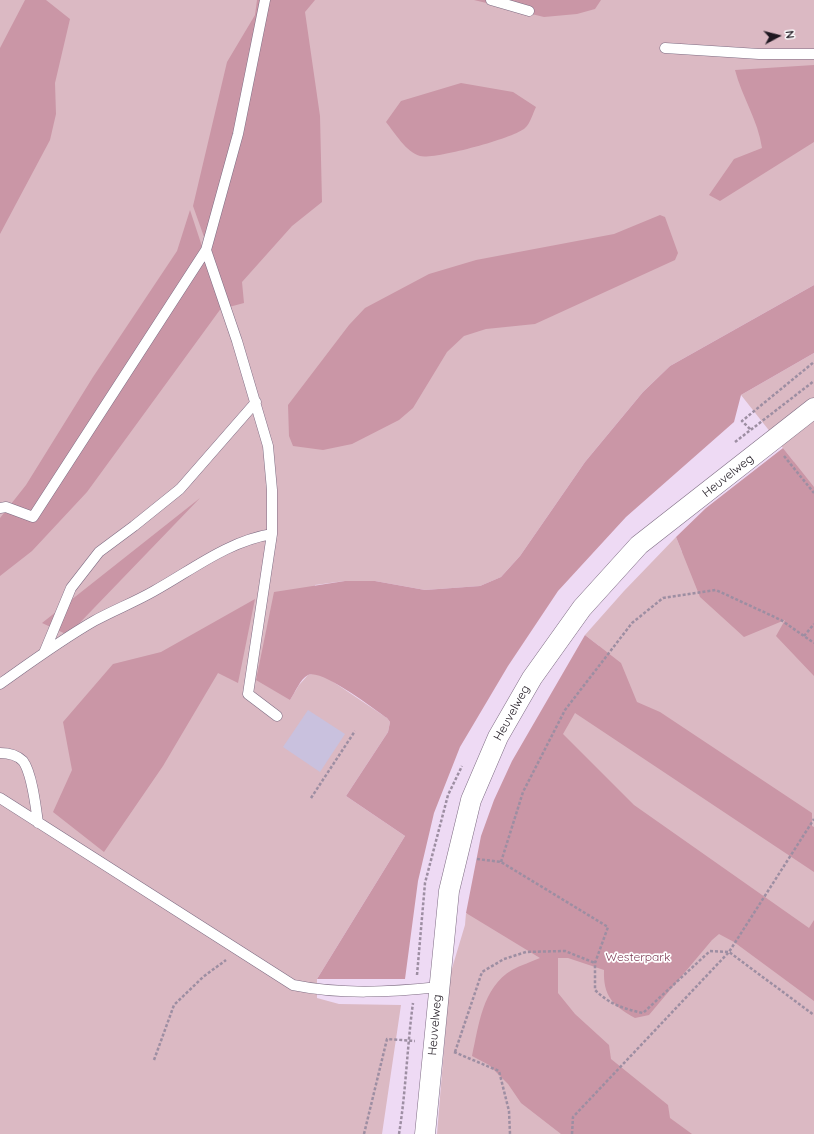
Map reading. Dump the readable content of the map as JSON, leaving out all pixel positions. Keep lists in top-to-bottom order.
{
  "streets": {
    "street": ["Heuvelweg"]
  },
  "parks": ["Westerpark"],
  "north": "right"
}
